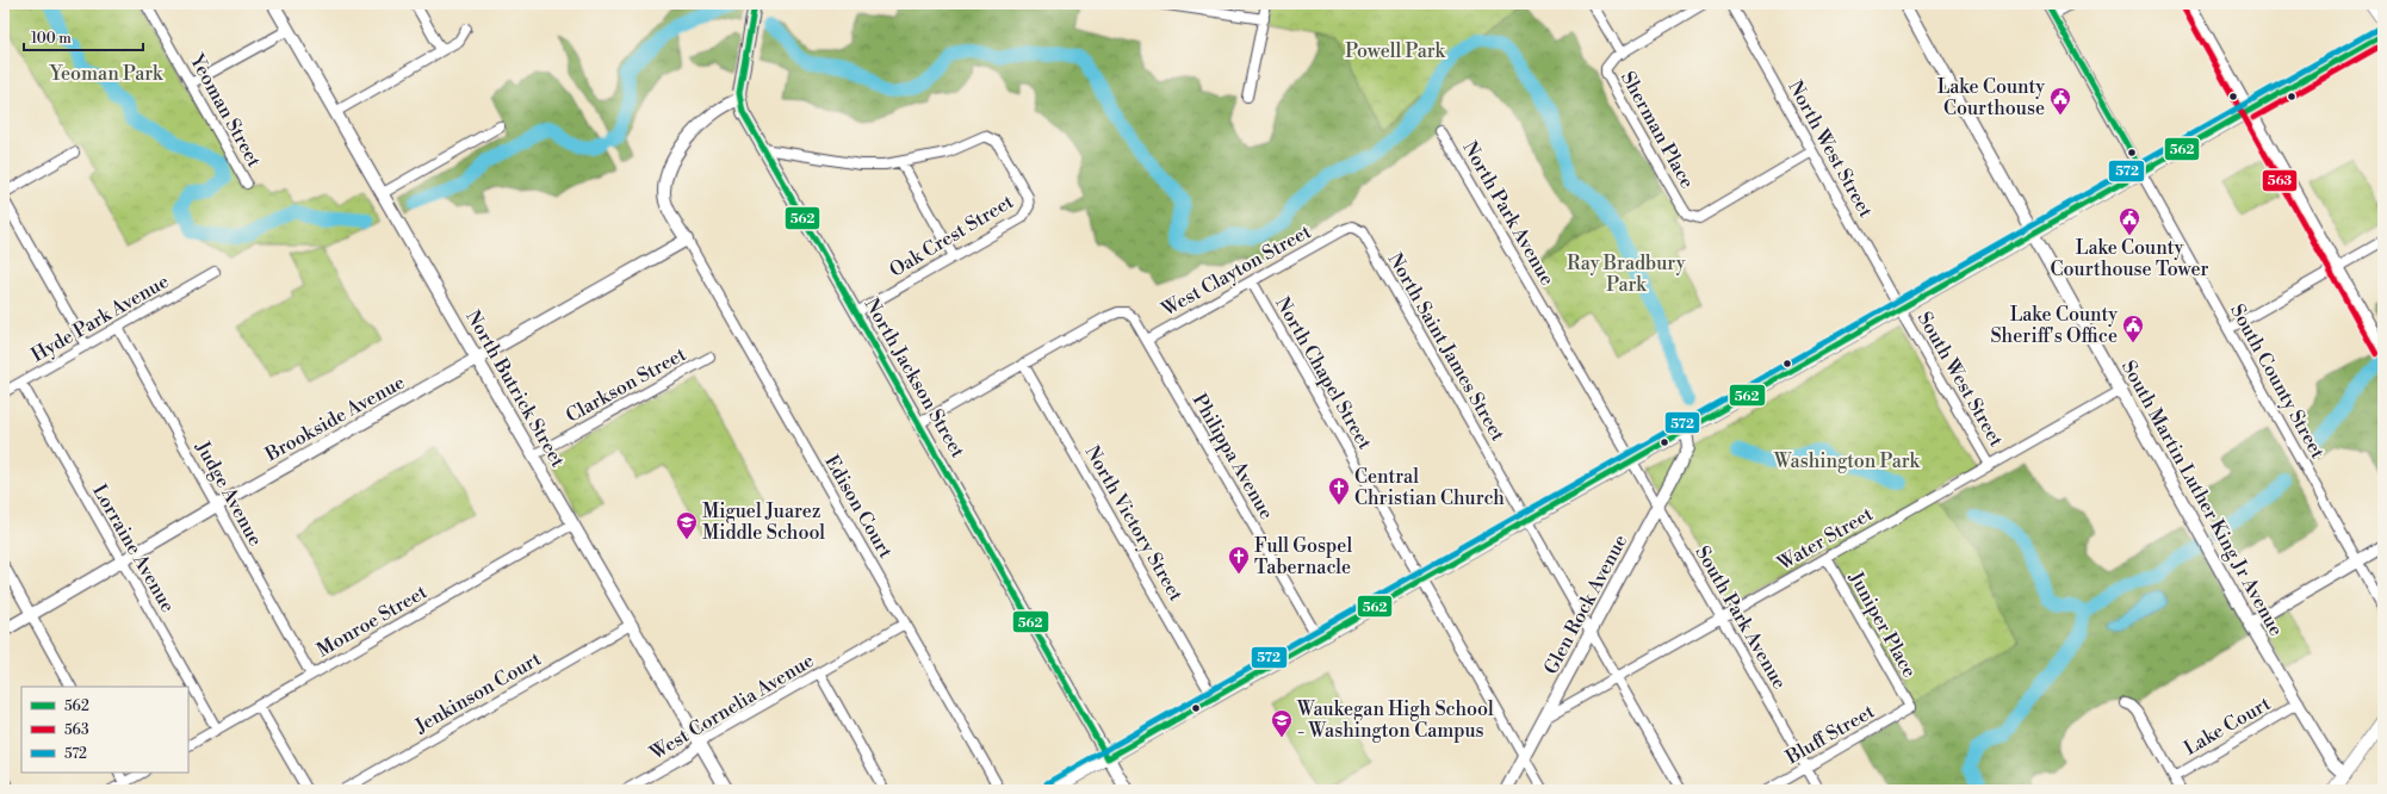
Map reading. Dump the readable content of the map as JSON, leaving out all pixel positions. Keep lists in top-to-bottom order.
{
  "streets": {
    "street": [
      "Yeoman Street",
      "Sherman Place",
      "North West Street",
      "North Park Avenue",
      "Oak Crest Street",
      "West Clayton Street",
      "Hyde Park Avenue",
      "North Saint James Street",
      "North Chapel Street",
      "North Jackson Street",
      "South West Street",
      "South County Street",
      "Clarkson Street",
      "North Butrick Street",
      "Brookside Avenue",
      "Philippa Avenue",
      "Judge Avenue",
      "South Martin Luther King Jr Avenue",
      "Edison Court",
      "North Victory Street",
      "Water Street",
      "Lorraine Avenue",
      "Glen Rock Avenue",
      "South Park Avenue",
      "Monroe Street",
      "Juniper Place",
      "Jenkinson Court",
      "West Cornelia Avenue",
      "Lake Court",
      "Bluff Street"
    ]
  },
  "crossings": [
    ["Sherman Place", "North West Street"],
    ["North West Street", "South West Street"],
    ["North Park Avenue", "South Park Avenue"],
    ["Oak Crest Street", "North Jackson Street"],
    ["West Clayton Street", "North Saint James Street"],
    ["West Clayton Street", "North Chapel Street"],
    ["West Clayton Street", "Philippa Avenue"],
    ["Hyde Park Avenue", "Judge Avenue"],
    ["Hyde Park Avenue", "Lorraine Avenue"],
    ["North Saint James Street", "Water Street"],
    ["North Saint James Street", "Glen Rock Avenue"],
    ["North Chapel Street", "Glen Rock Avenue"],
    ["South West Street", "Water Street"],
    ["Clarkson Street", "North Butrick Street"],
    ["North Butrick Street", "Brookside Avenue"],
    ["North Butrick Street", "Monroe Street"],
    ["North Butrick Street", "Jenkinson Court"],
    ["North Butrick Street", "West Cornelia Avenue"],
    ["Brookside Avenue", "Judge Avenue"],
    ["Brookside Avenue", "Edison Court"],
    ["Brookside Avenue", "Lorraine Avenue"],
    ["Philippa Avenue", "North Victory Street"],
    ["Judge Avenue", "Monroe Street"],
    ["South Martin Luther King Jr Avenue", "Water Street"],
    ["South Martin Luther King Jr Avenue", "Lake Court"],
    ["Edison Court", "West Cornelia Avenue"],
    ["Water Street", "Glen Rock Avenue"],
    ["Water Street", "South Park Avenue"],
    ["Water Street", "Juniper Place"],
    ["Lorraine Avenue", "Monroe Street"],
    ["Glen Rock Avenue", "South Park Avenue"],
    ["South Park Avenue", "Bluff Street"],
    ["Juniper Place", "Bluff Street"]
  ],
  "parks": [
    "Powell Park",
    "Yeoman Park",
    "Ray Bradbury Park",
    "Washington Park"
  ],
  "places": {
    "public building": ["Lake County Courthouse", "Lake County Courthouse Tower", "Lake County Sheriff's Office"],
    "church": ["Central Christian Church", "Full Gospel Tabernacle"],
    "school or university": ["Miguel Juarez Middle School", "Waukegan High School - Washington Campus"]
  },
  "lines": ["transit line 562", "transit line 563", "transit line 572"],
  "legend": ["562", "563", "572"],
  "scale_bar": "100 m"
}
